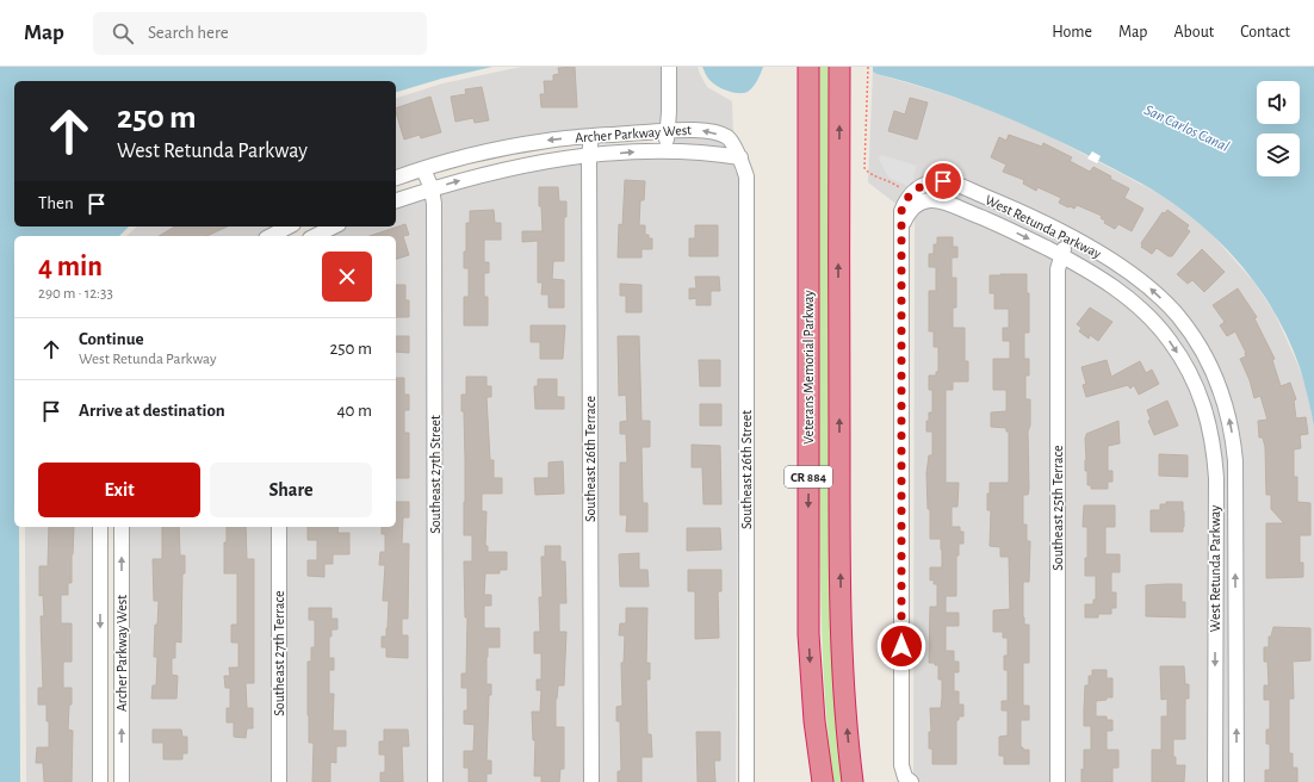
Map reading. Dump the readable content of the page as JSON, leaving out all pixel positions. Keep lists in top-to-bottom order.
{
  "streets": {
    "highway": ["Veterans Memorial Parkway", "CR 884"],
    "street": [
      "Archer Parkway West",
      "West Retunda Parkway",
      "Southeast 26th Terrace",
      "Southeast 26th Street",
      "Southeast 27th Street",
      "Southeast 25th Terrace",
      "Southeast 27th Terrace"
    ]
  },
  "crossings": [
    ["Archer Parkway West", "Southeast 26th Terrace"],
    ["Archer Parkway West", "Southeast 26th Street"],
    ["Archer Parkway West", "Southeast 27th Street"],
    ["West Retunda Parkway", "Southeast 25th Terrace"]
  ],
  "water": ["San Carlos Canal"],
  "page": {
    "header": "Map",
    "search": "Search here",
    "nav": [
      "Home",
      "Map",
      "About",
      "Contact"
    ],
    "turn": ["250 m", "West Retunda Parkway"],
    "then": "Then",
    "heading": ["4 min", "290 m · 12:33"],
    "list": [
      {
        "name": "Continue",
        "note": "West Retunda Parkway",
        "value": "250 m"
      },
      {
        "name": "Arrive at destination",
        "value": "40 m"
      }
    ],
    "buttons": ["Exit", "Share"]
  }
}
